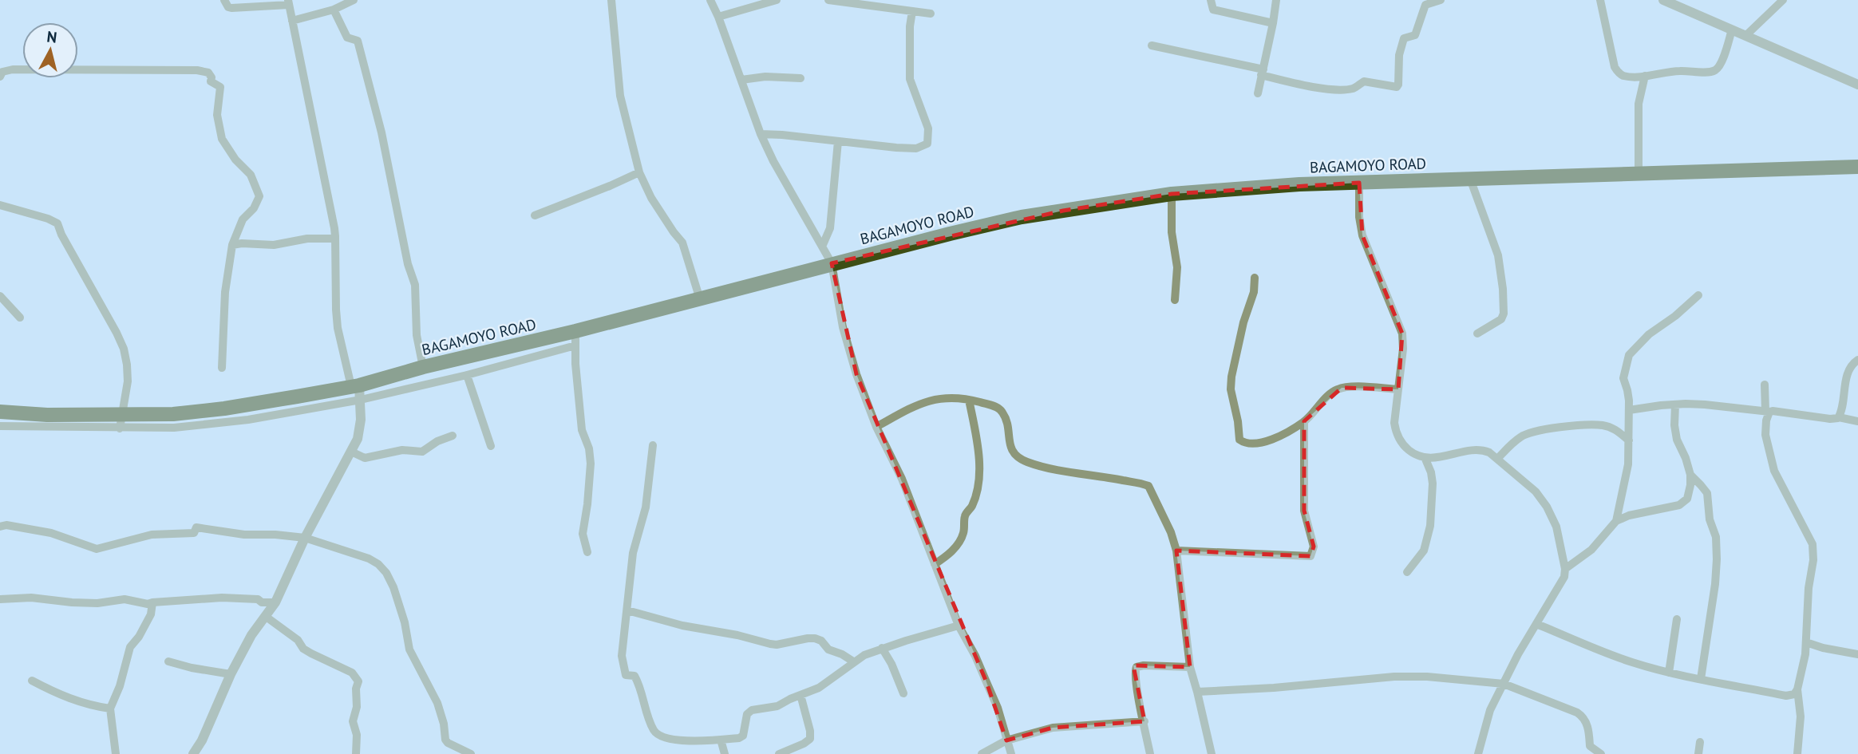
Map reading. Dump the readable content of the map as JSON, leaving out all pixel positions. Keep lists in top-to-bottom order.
{
  "streets": {
    "highway": ["BAGAMOYO ROAD"]
  },
  "north": "top"
}
